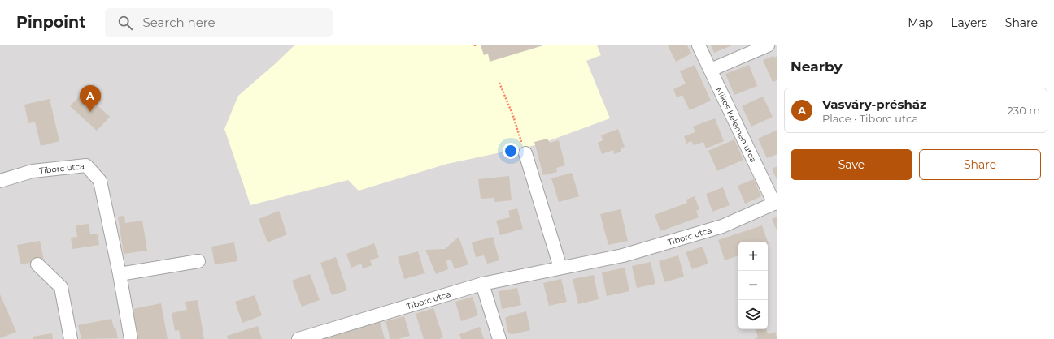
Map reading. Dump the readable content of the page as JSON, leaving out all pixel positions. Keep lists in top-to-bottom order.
{
  "streets": {
    "street": ["Mikes Kelemen utca", "Tiborc utca"]
  },
  "crossings": [
    ["Mikes Kelemen utca", "Tiborc utca"]
  ],
  "page": {
    "header": "Pinpoint",
    "search": "Search here",
    "nav": ["Map", "Layers", "Share"],
    "heading": "Nearby",
    "pins": "A",
    "list": [
      {
        "mark": "A",
        "name": "Vasváry-présház",
        "note": "Place · Tiborc utca",
        "value": "230 m"
      }
    ],
    "buttons": ["Save", "Share"],
    "map_buttons": ["+", "−"]
  }
}
